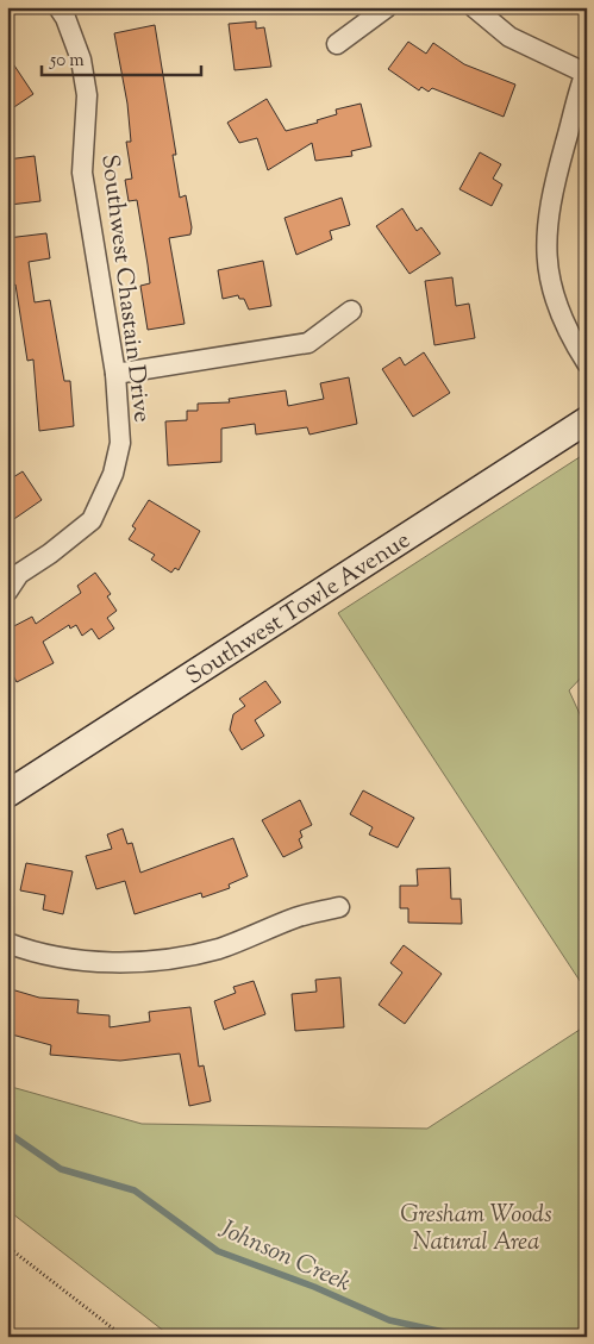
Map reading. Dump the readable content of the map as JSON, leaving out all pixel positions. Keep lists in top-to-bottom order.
{
  "streets": {
    "main road": ["Southwest Towle Avenue"],
    "street": ["Southwest Chastain Drive"]
  },
  "water": ["Johnson Creek"],
  "parks": ["Gresham Woods Natural Area"],
  "scale_bar": "50 m"
}
